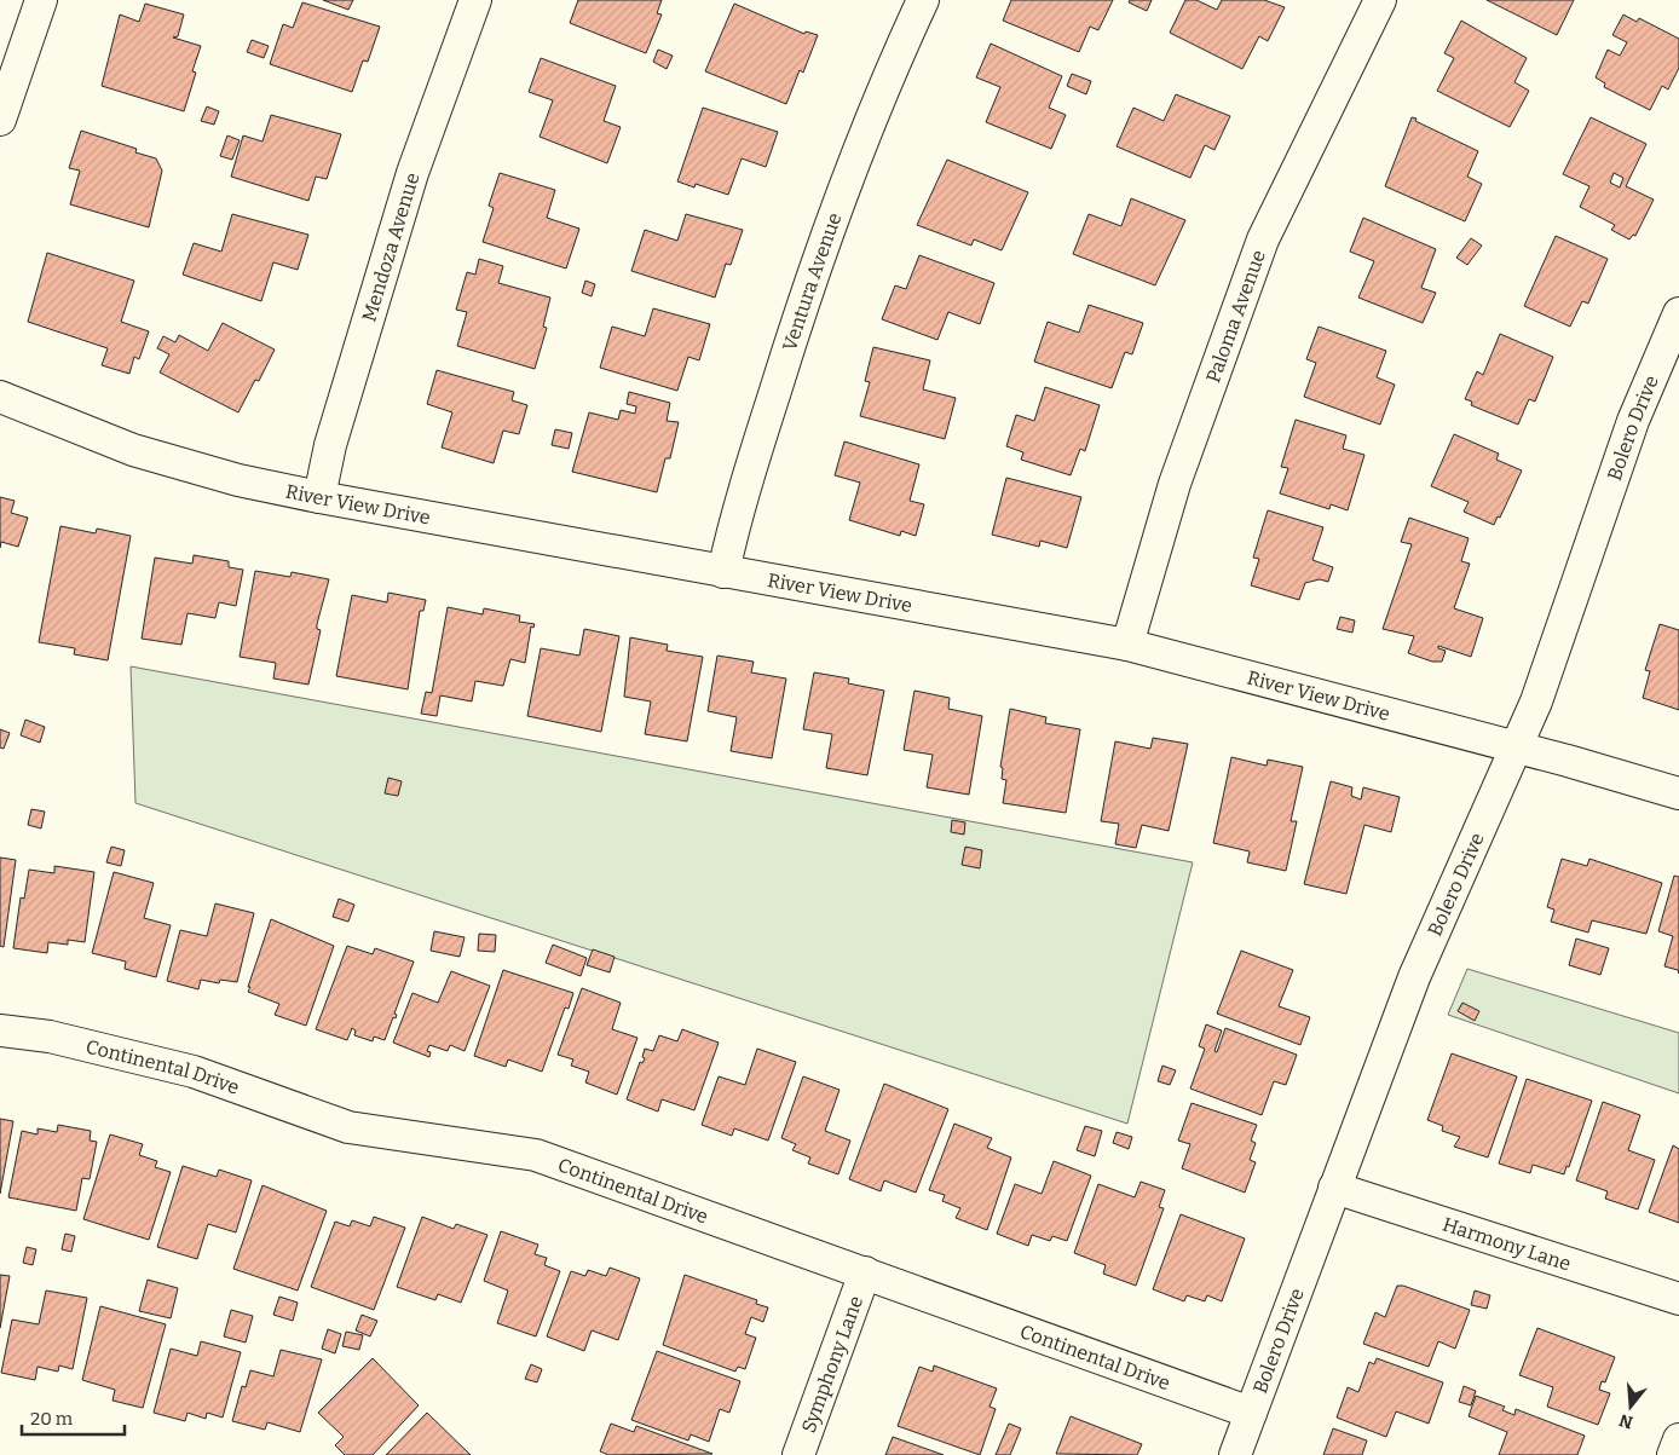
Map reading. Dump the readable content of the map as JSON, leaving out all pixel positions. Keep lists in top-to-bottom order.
{
  "streets": {
    "street": [
      "Mendoza Avenue",
      "Ventura Avenue",
      "Paloma Avenue",
      "Bolero Drive",
      "River View Drive",
      "Continental Drive",
      "Harmony Lane",
      "Symphony Lane"
    ]
  },
  "crossings": [
    ["Mendoza Avenue", "River View Drive"],
    ["Ventura Avenue", "River View Drive"],
    ["Paloma Avenue", "River View Drive"],
    ["Bolero Drive", "River View Drive"],
    ["Bolero Drive", "Continental Drive"],
    ["Bolero Drive", "Harmony Lane"],
    ["Continental Drive", "Symphony Lane"]
  ],
  "scale_bar": "20 m",
  "north": "bottom"
}
